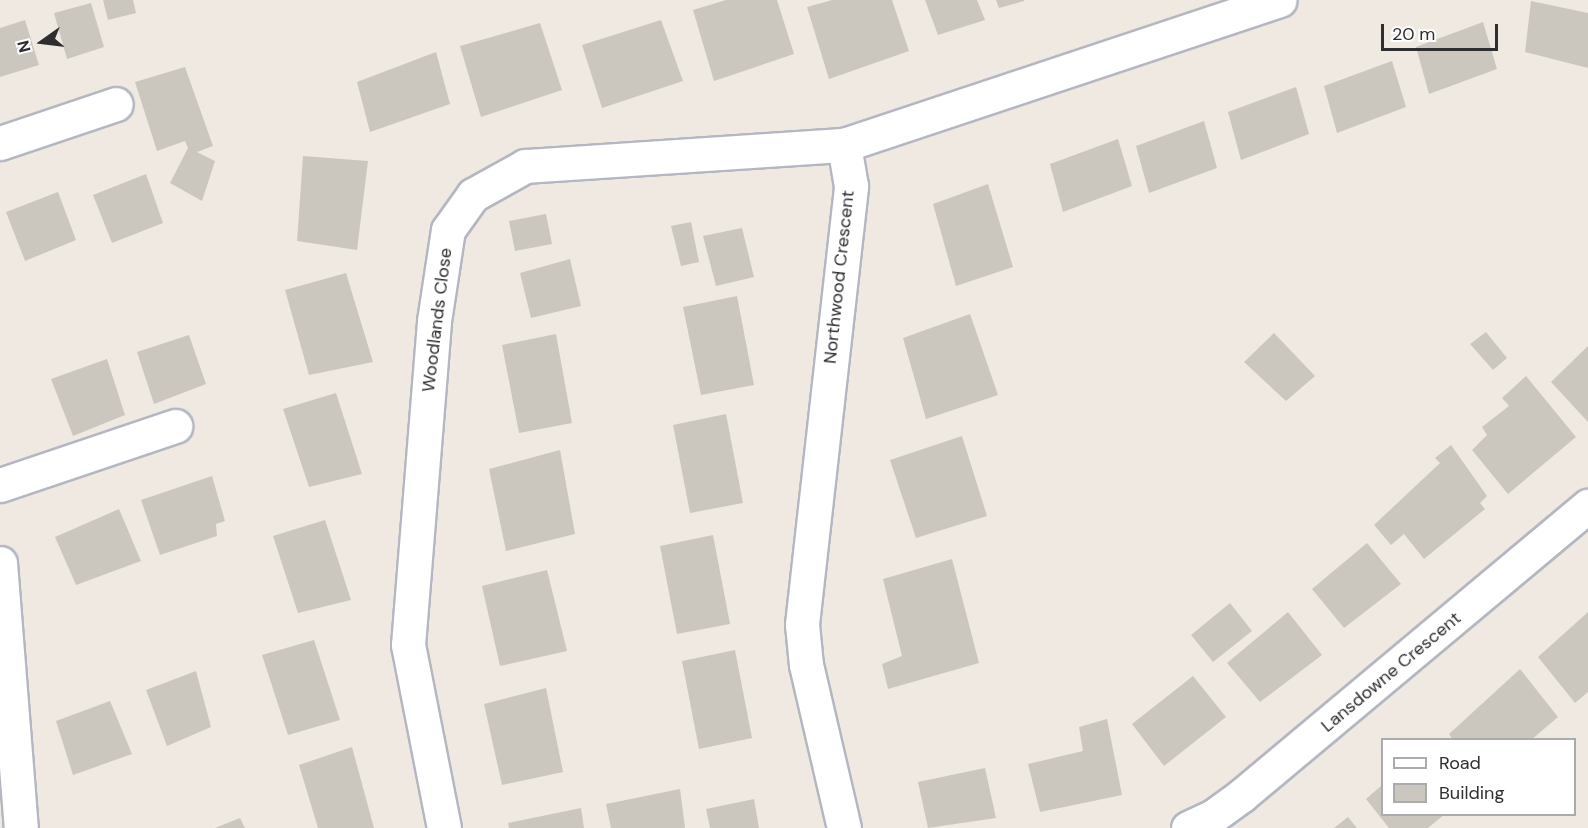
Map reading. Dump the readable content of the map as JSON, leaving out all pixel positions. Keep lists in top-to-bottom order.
{
  "streets": {
    "street": ["Northwood Crescent", "Woodlands Close", "Lansdowne Crescent"]
  },
  "crossings": [
    ["Northwood Crescent", "Woodlands Close"]
  ],
  "legend": ["Road", "Building"],
  "scale_bar": "20 m",
  "north": "left"
}
